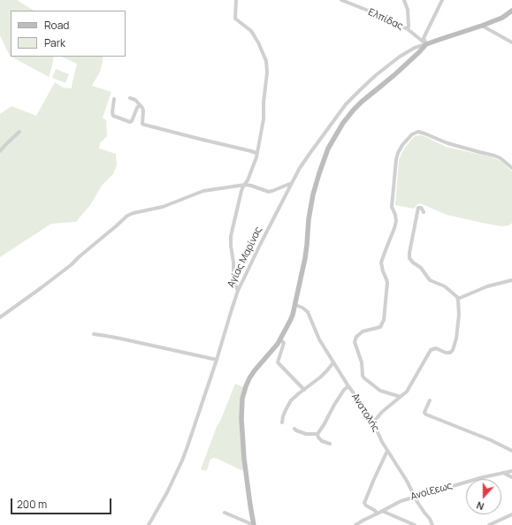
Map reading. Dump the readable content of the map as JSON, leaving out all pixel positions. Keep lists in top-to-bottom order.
{
  "streets": {
    "street": [
      "Ελπίδας",
      "Αγίας Μαρίνας",
      "Ανατολής",
      "Ανοίξεως"
    ]
  },
  "crossings": [
    ["Ελπίδας", "Αγίας Μαρίνας"],
    ["Ανατολής", "Ανοίξεως"]
  ],
  "legend": ["Road", "Park"],
  "scale_bar": "200 m",
  "north": "bottom"
}
